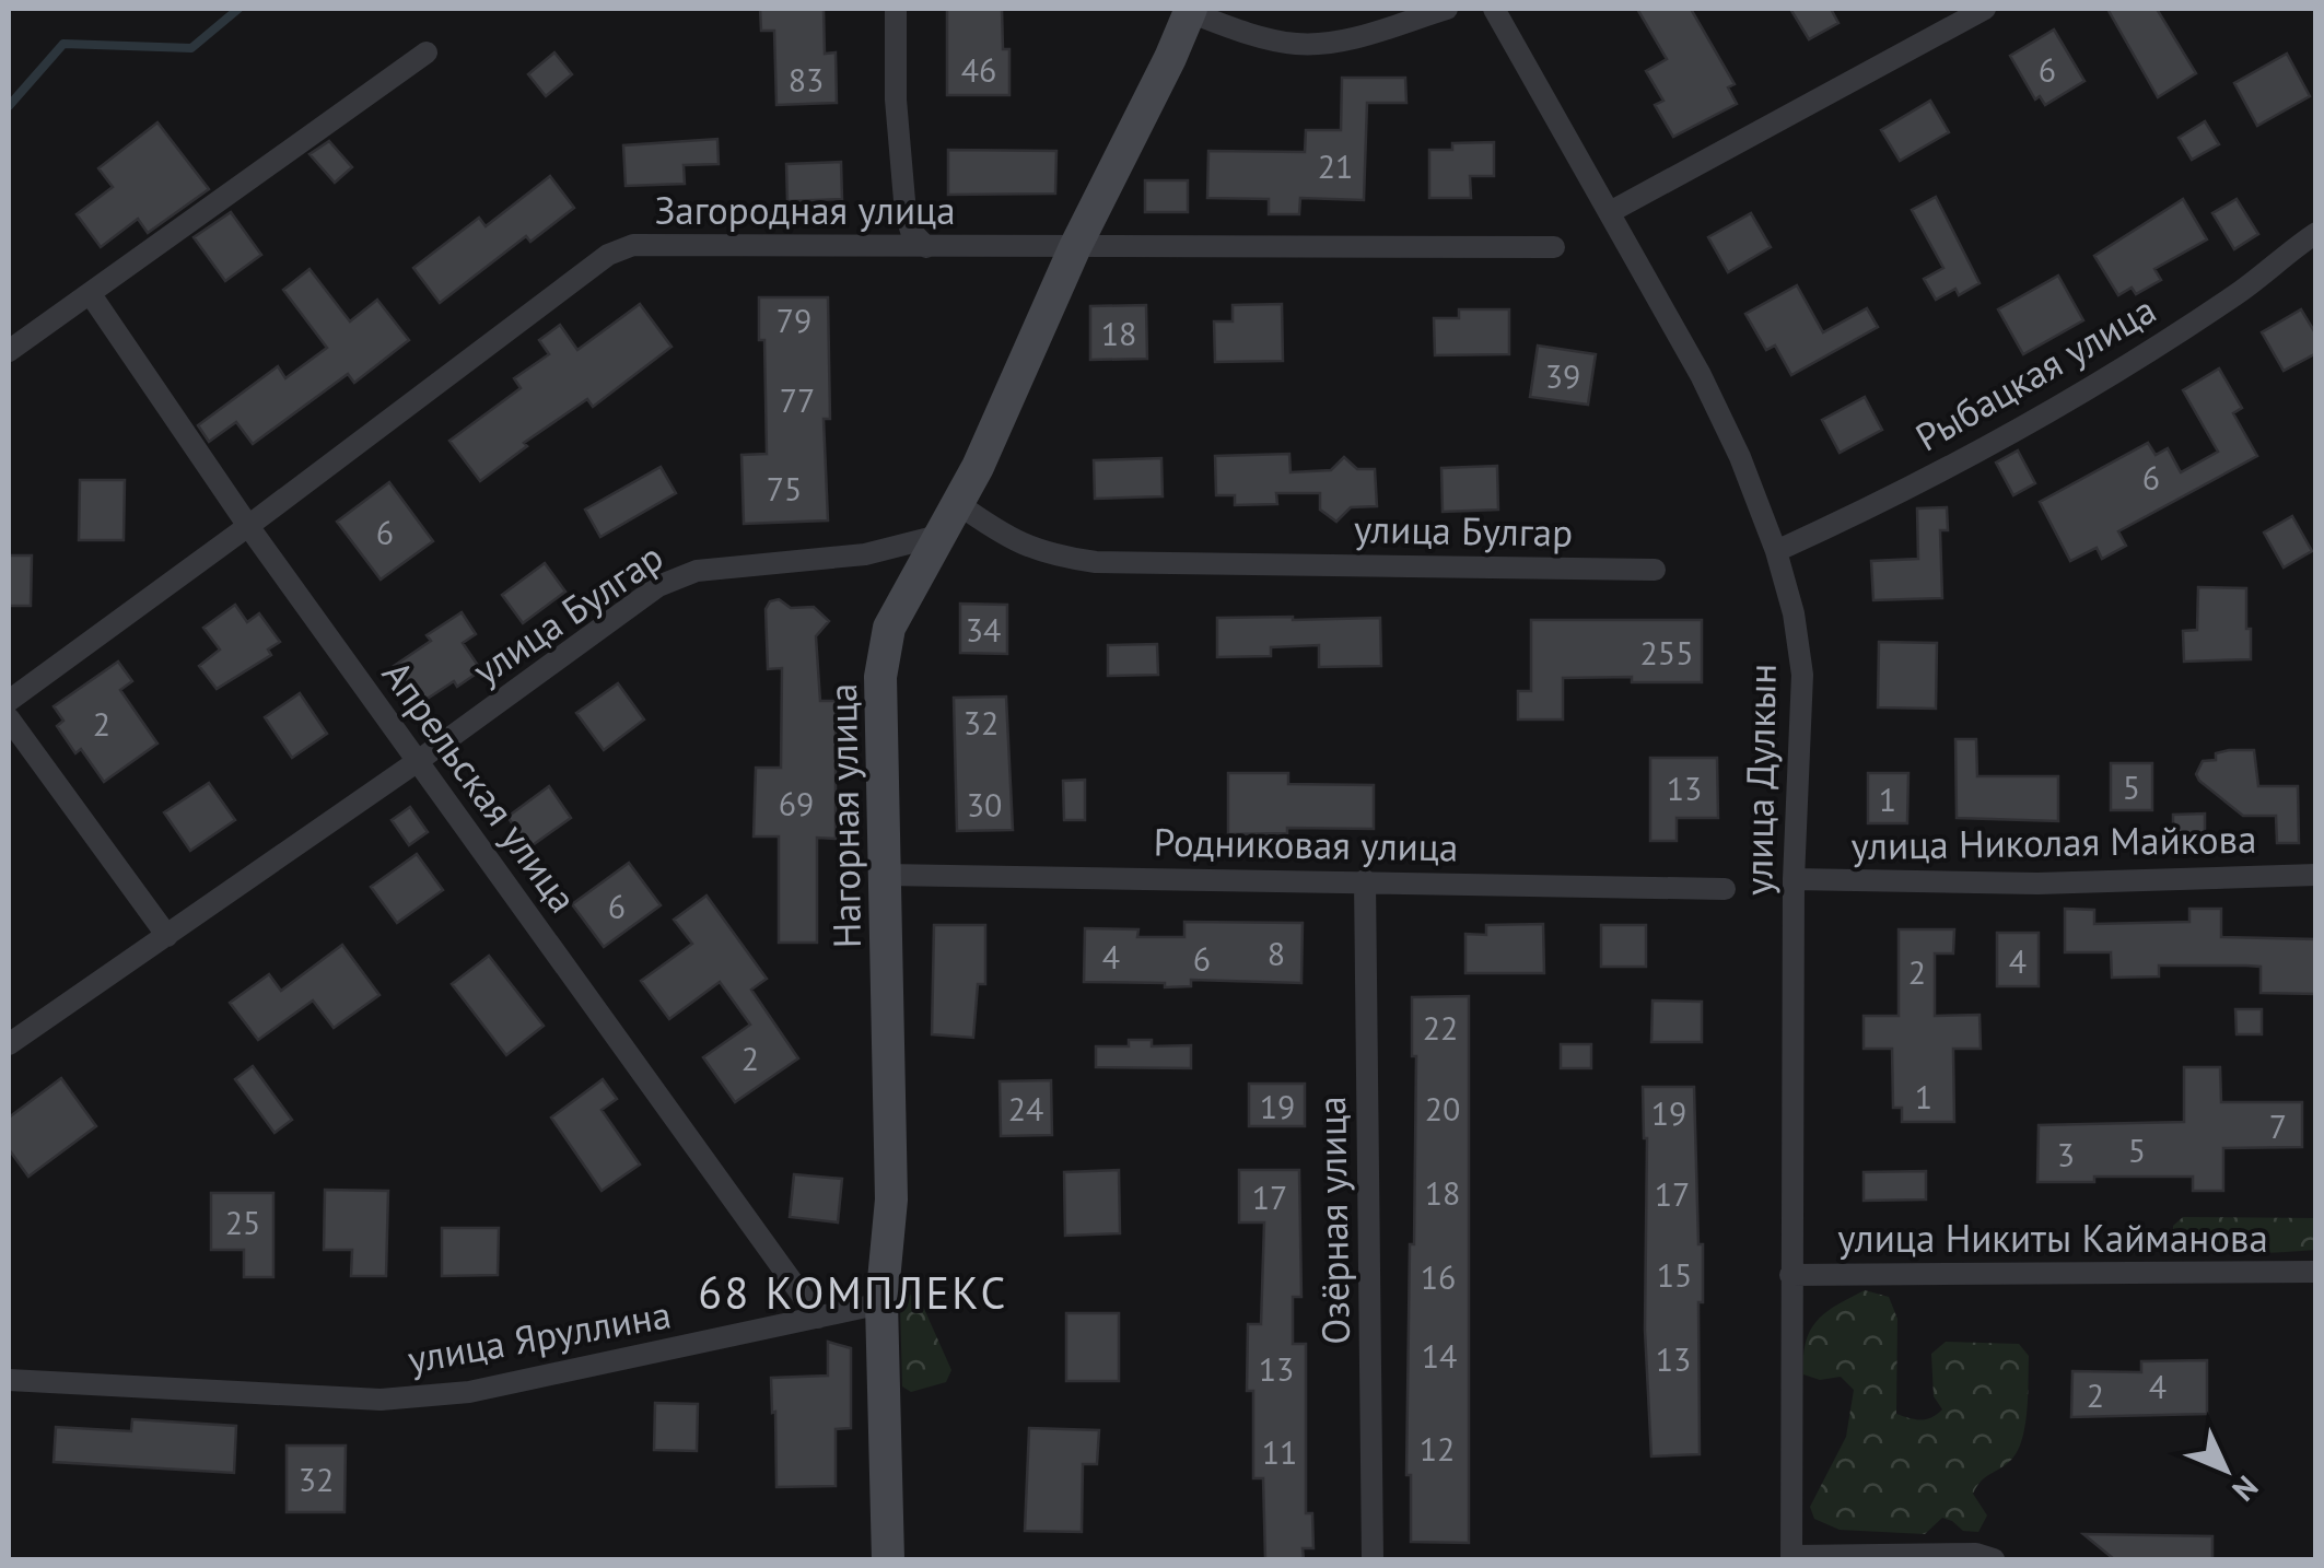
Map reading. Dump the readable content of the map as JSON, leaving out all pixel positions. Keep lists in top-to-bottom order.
{
  "streets": {
    "street": [
      "Загородная улица",
      "Рыбацкая улица",
      "улица Булгар",
      "улица Дулкын",
      "Апрельская улица",
      "Нагорная улица",
      "улица Николая Майкова",
      "Родниковая улица",
      "Озёрная улица",
      "улица Никиты Кайманова",
      "улица Яруллина"
    ]
  },
  "crossings": [
    ["Загородная улица", "Апрельская улица"],
    ["Загородная улица", "Нагорная улица"],
    ["Рыбацкая улица", "улица Дулкын"],
    ["улица Булгар", "Апрельская улица"],
    ["улица Булгар", "Нагорная улица"],
    ["улица Дулкын", "улица Николая Майкова"],
    ["улица Дулкын", "улица Никиты Кайманова"],
    ["Апрельская улица", "улица Яруллина"],
    ["Нагорная улица", "Родниковая улица"],
    ["Нагорная улица", "улица Яруллина"],
    ["Родниковая улица", "Озёрная улица"]
  ],
  "districts": ["68 КОМПЛЕКС"],
  "house_numbers": [
    "46",
    "6",
    "83",
    "21",
    "79",
    "18",
    "39",
    "77",
    "6",
    "75",
    "6",
    "34",
    "255",
    "32",
    "2",
    "5",
    "13",
    "1",
    "69",
    "30",
    "6",
    "8",
    "4",
    "6",
    "4",
    "2",
    "22",
    "2",
    "1",
    "19",
    "24",
    "20",
    "19",
    "7",
    "5",
    "3",
    "18",
    "17",
    "17",
    "25",
    "15",
    "16",
    "14",
    "13",
    "13",
    "4",
    "2",
    "12",
    "11",
    "32"
  ],
  "north": "bottom right"
}
